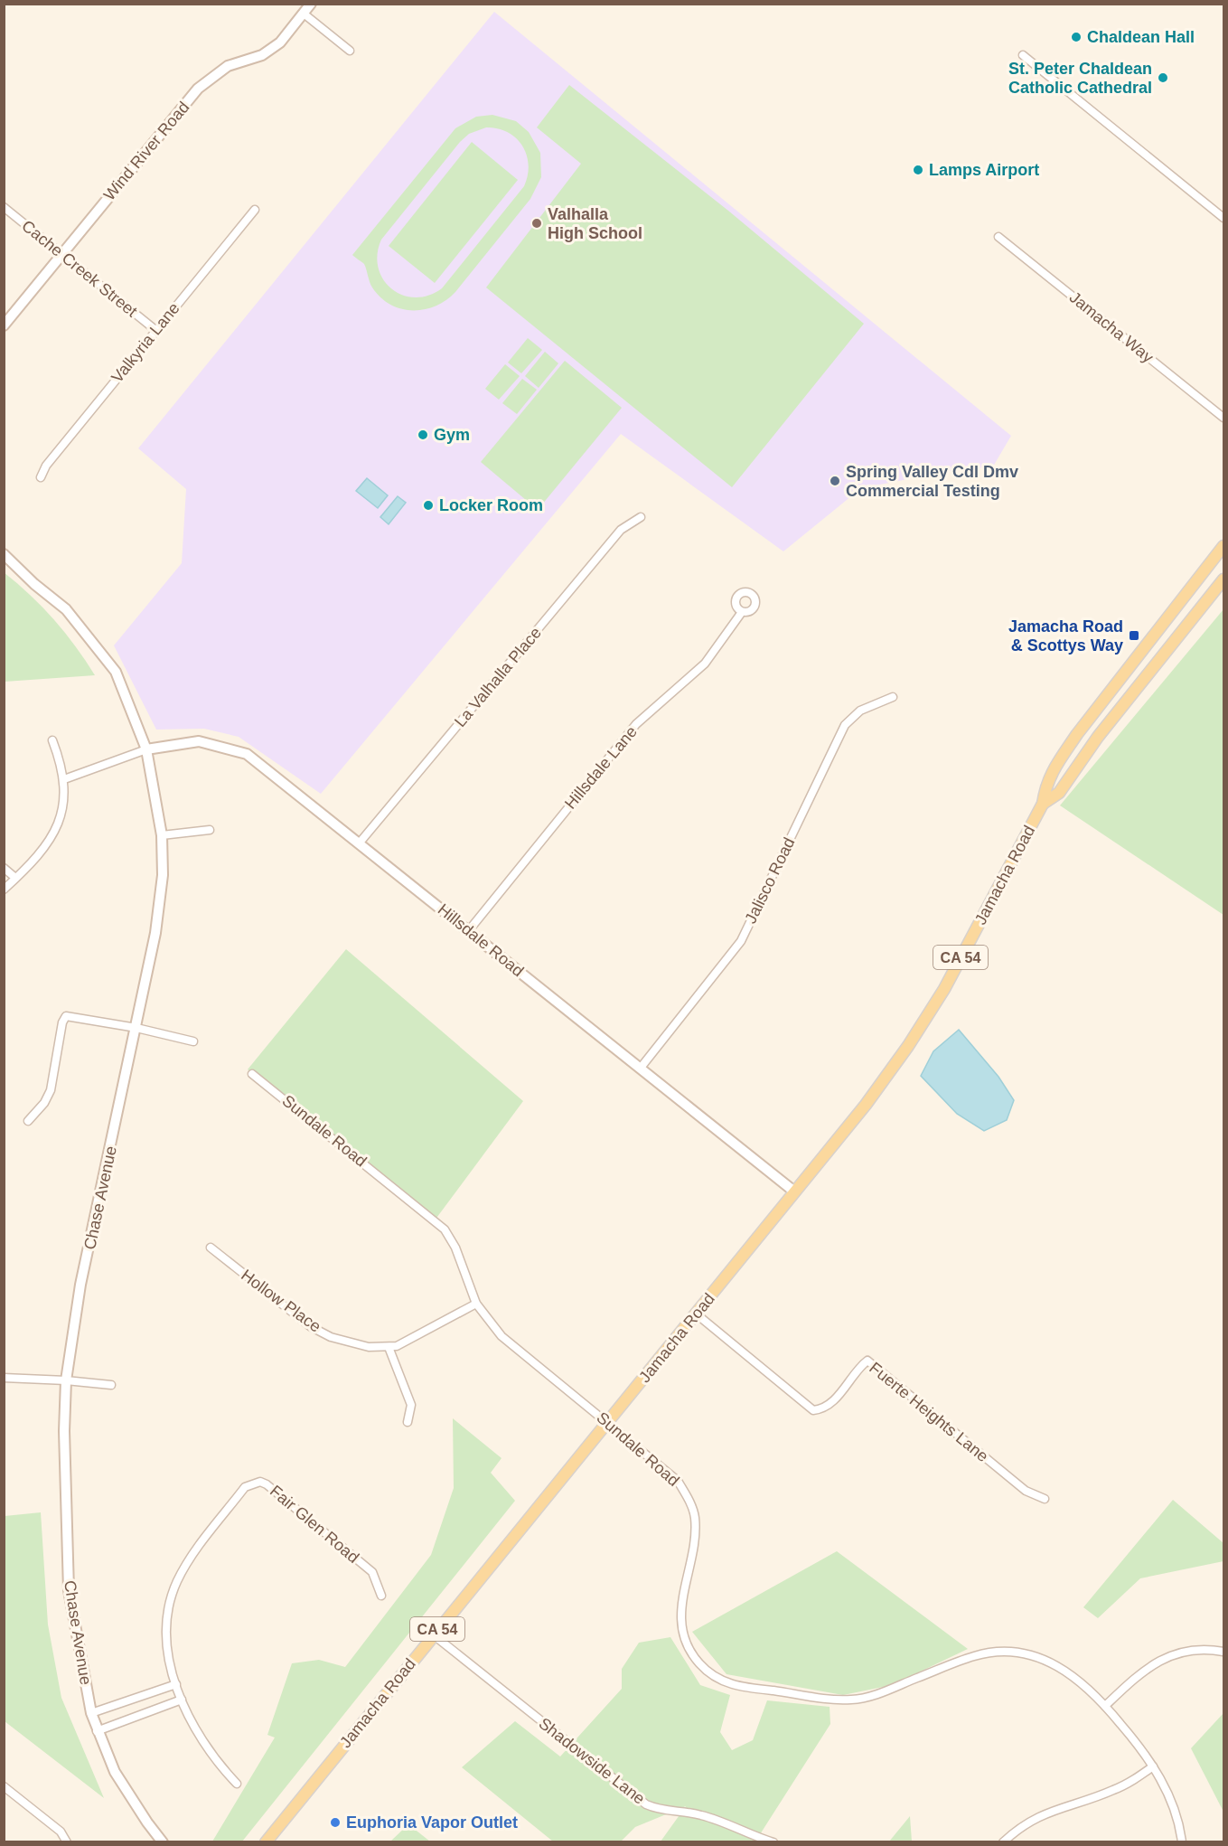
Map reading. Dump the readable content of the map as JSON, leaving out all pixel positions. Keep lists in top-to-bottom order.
{
  "streets": {
    "main road": [
      "Wind River Road",
      "Jamacha Road",
      "Hillsdale Road",
      "CA 54",
      "Chase Avenue"
    ],
    "street": [
      "Cache Creek Street",
      "Jamacha Way",
      "Valkyria Lane",
      "La Valhalla Place",
      "Hillsdale Lane",
      "Jalisco Road",
      "Sundale Road",
      "Hollow Place",
      "Fuerte Heights Lane",
      "Fair Glen Road",
      "Shadowside Lane"
    ]
  },
  "crossings": [
    ["Wind River Road", "Cache Creek Street"],
    ["Cache Creek Street", "Valkyria Lane"],
    ["La Valhalla Place", "Hillsdale Road"],
    ["Hillsdale Lane", "Hillsdale Road"],
    ["Jamacha Road", "Hillsdale Road"],
    ["Jamacha Road", "Sundale Road"],
    ["Jamacha Road", "Fuerte Heights Lane"],
    ["Jamacha Road", "Shadowside Lane"],
    ["Jalisco Road", "Hillsdale Road"],
    ["Hillsdale Road", "Chase Avenue"],
    ["Sundale Road", "Hollow Place"]
  ],
  "places": {
    "other": [
      "Chaldean Hall",
      "St. Peter Chaldean Catholic Cathedral",
      "Lamps Airport",
      "Valhalla High School",
      "Gym",
      "Spring Valley Cdl Dmv Commercial Testing",
      "Locker Room",
      "Euphoria Vapor Outlet"
    ],
    "transit": ["Jamacha Road & Scottys Way"]
  }
}
